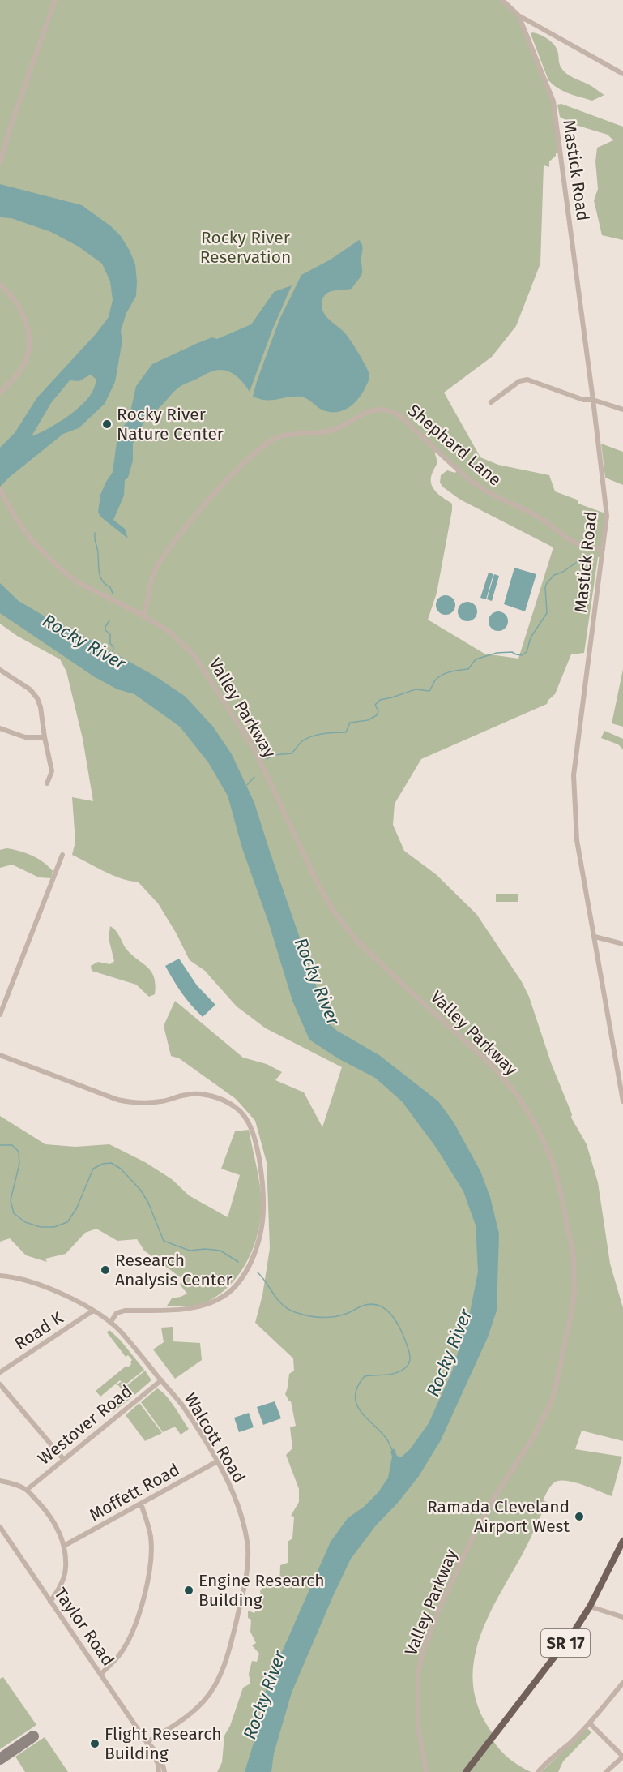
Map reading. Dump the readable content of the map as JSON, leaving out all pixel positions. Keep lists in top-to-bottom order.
{
  "streets": {
    "main road": ["SR 17"],
    "street": [
      "Mastick Road",
      "Shephard Lane",
      "Valley Parkway",
      "Road K",
      "Westover Road",
      "Walcott Road",
      "Moffett Road",
      "Taylor Road"
    ]
  },
  "crossings": [
    ["Mastick Road", "Shephard Lane"],
    ["Shephard Lane", "Valley Parkway"],
    ["Road K", "Walcott Road"],
    ["Westover Road", "Walcott Road"],
    ["Walcott Road", "Moffett Road"],
    ["Walcott Road", "Taylor Road"]
  ],
  "water": ["Rocky River"],
  "parks": ["Rocky River Reservation"],
  "places": [
    "Rocky River Nature Center",
    "Research Analysis Center",
    "Ramada Cleveland Airport West",
    "Engine Research Building",
    "Flight Research Building"
  ]
}
